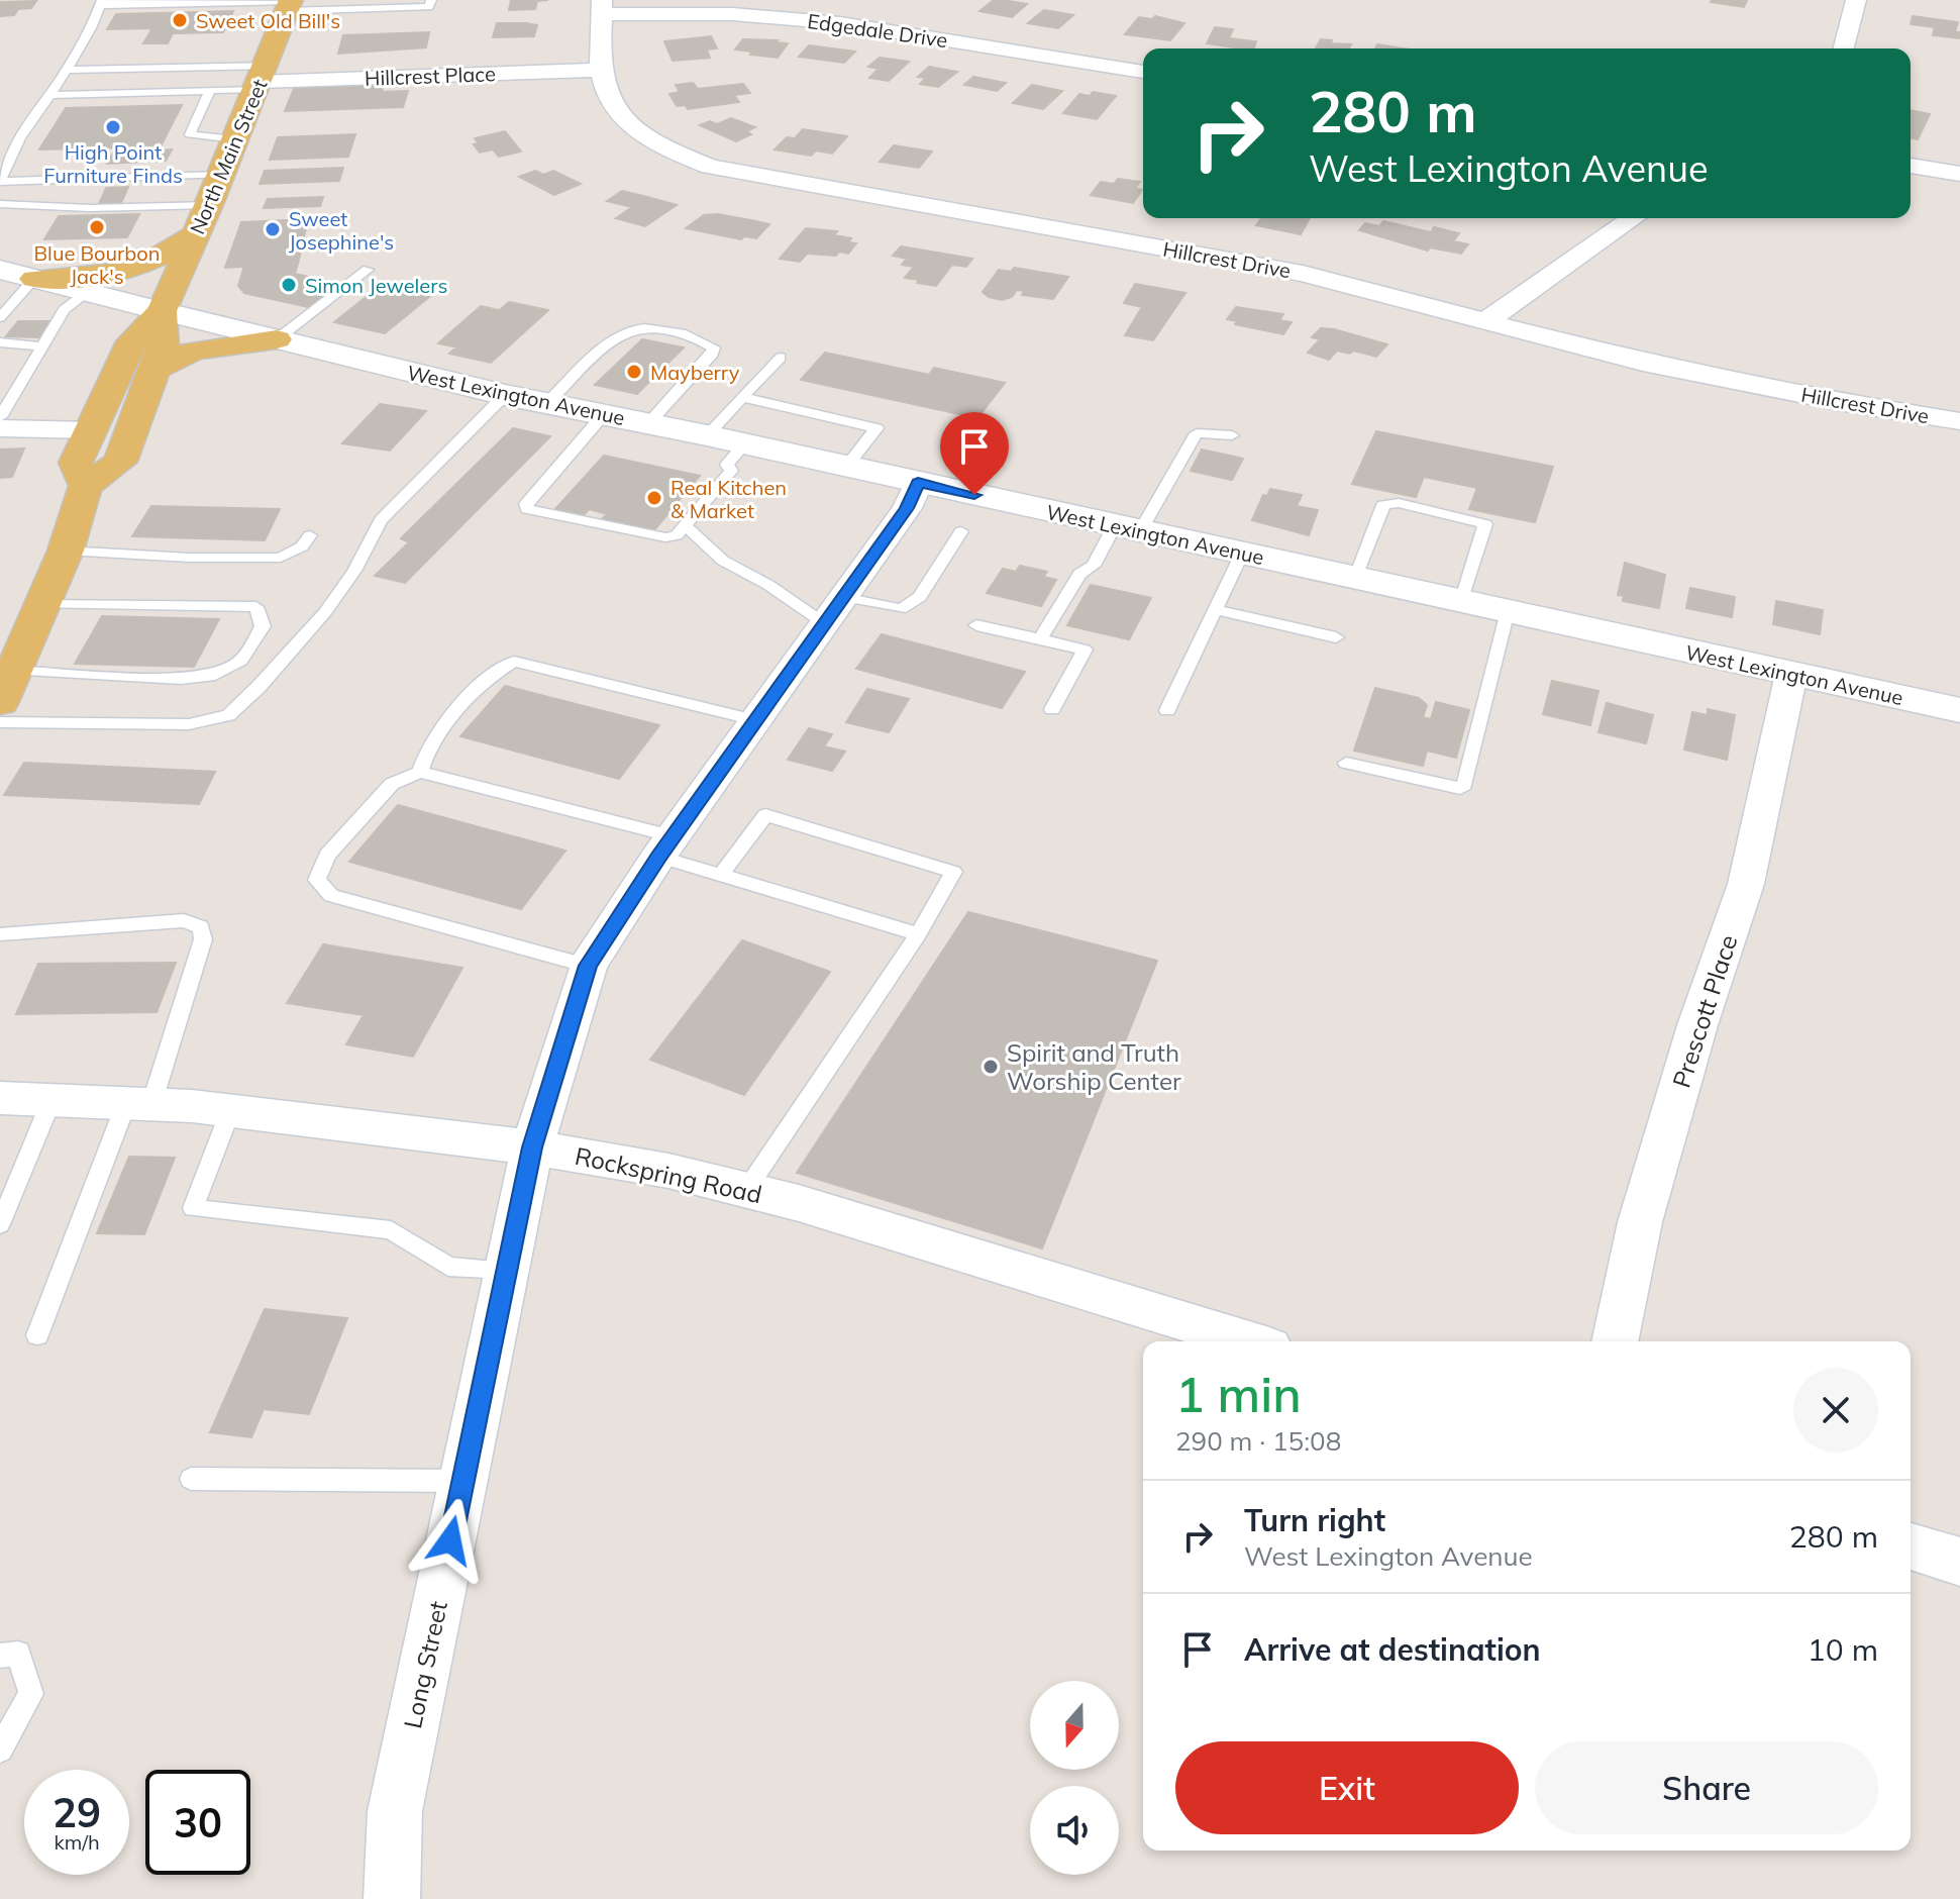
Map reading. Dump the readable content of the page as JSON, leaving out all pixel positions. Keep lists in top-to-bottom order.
{
  "streets": {
    "main road": ["North Main Street"],
    "street": [
      "Edgedale Drive",
      "Hillcrest Place",
      "Hillcrest Drive",
      "West Lexington Avenue",
      "Prescott Place",
      "Rockspring Road",
      "Long Street"
    ]
  },
  "crossings": [
    ["Edgedale Drive", "Hillcrest Drive"],
    ["Hillcrest Place", "North Main Street"],
    ["Hillcrest Place", "Hillcrest Drive"],
    ["North Main Street", "West Lexington Avenue"],
    ["West Lexington Avenue", "Prescott Place"],
    ["West Lexington Avenue", "Long Street"],
    ["Rockspring Road", "Long Street"]
  ],
  "places": [
    "Sweet Old Bill's",
    "High Point Furniture Finds",
    "Blue Bourbon Jack's",
    "Sweet Josephine's",
    "Simon Jewelers",
    "Mayberry",
    "Real Kitchen & Market",
    "Spirit and Truth Worship Center"
  ],
  "north": "bottom",
  "page": {
    "turn": ["280 m", "West Lexington Avenue"],
    "heading": ["1 min", "290 m · 15:08"],
    "list": [
      {
        "name": "Turn right",
        "note": "West Lexington Avenue",
        "value": "280 m"
      },
      {
        "name": "Arrive at destination",
        "value": "10 m"
      }
    ],
    "buttons": ["Exit", "Share"],
    "speed": "29 km/h",
    "limit": "30"
  }
}
